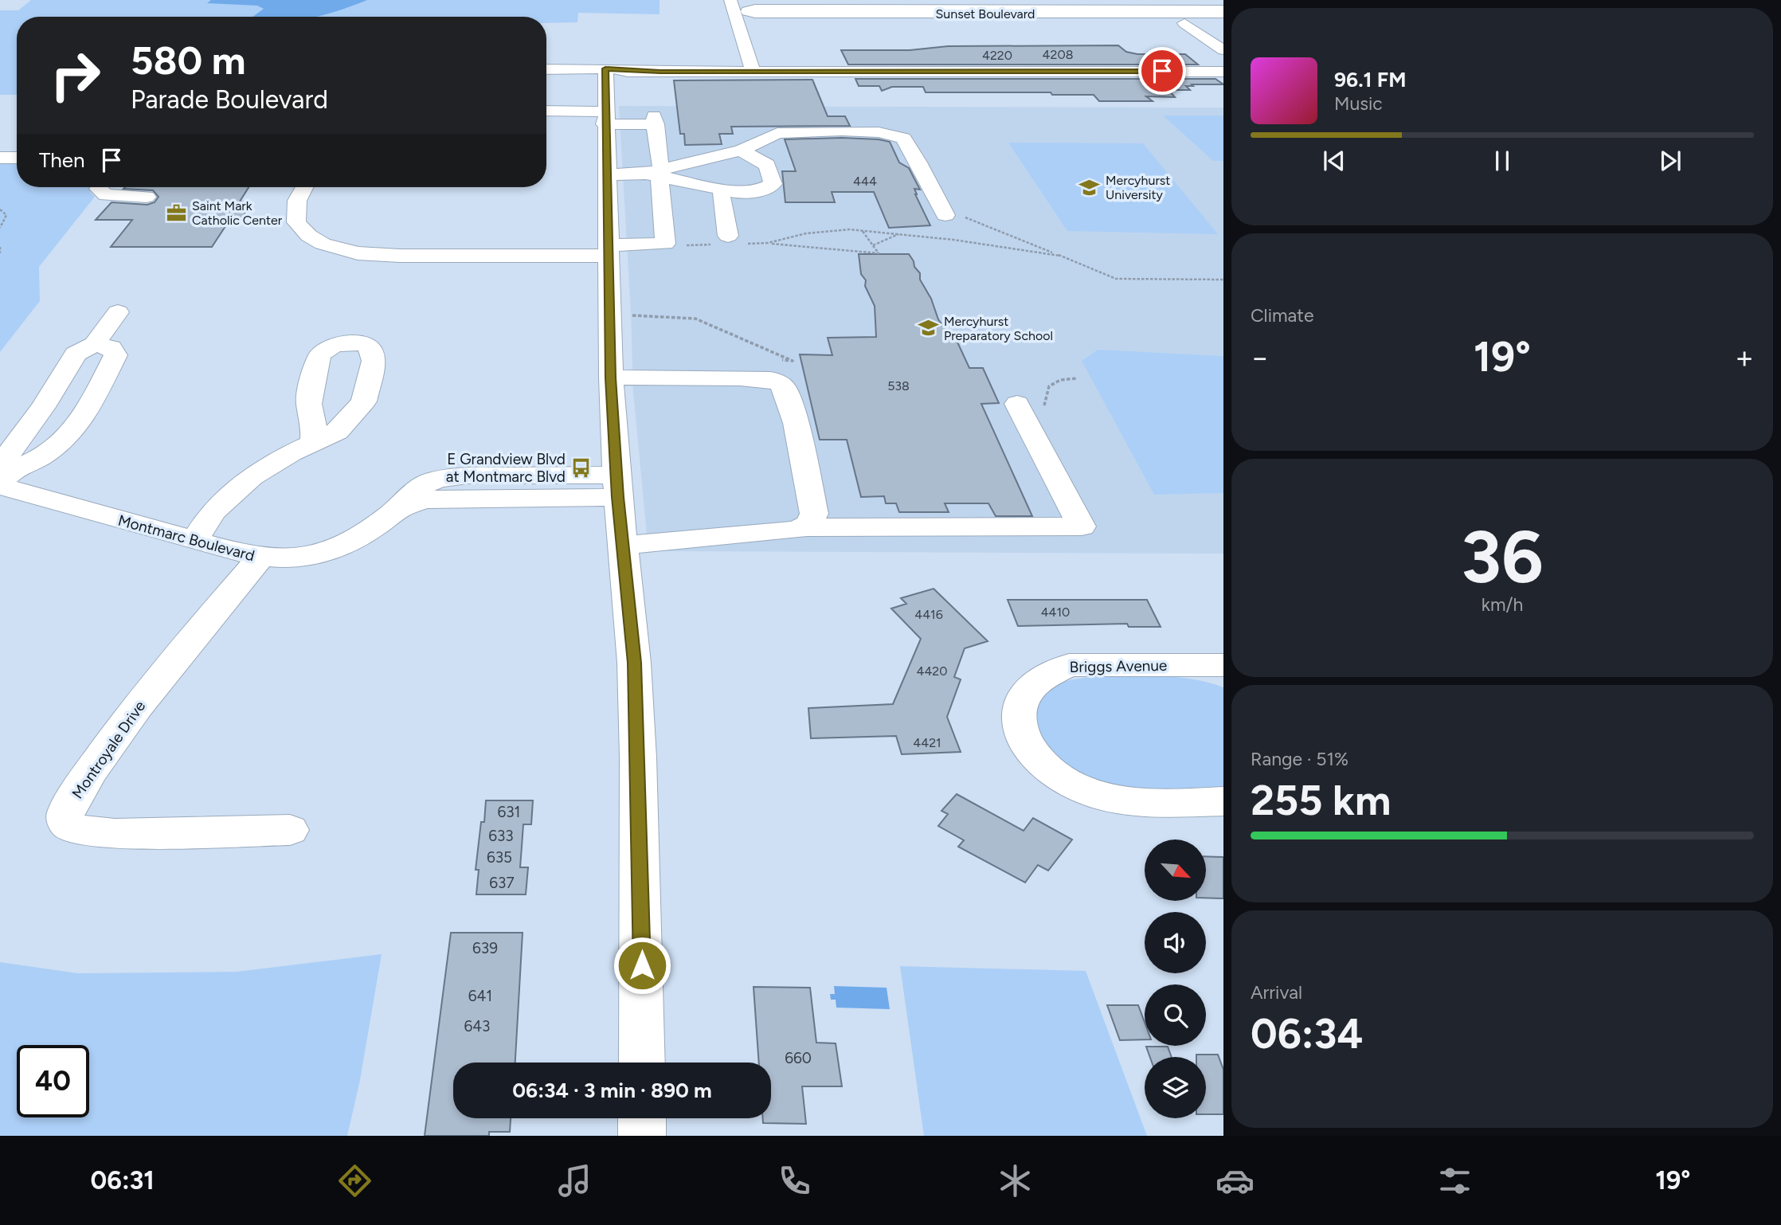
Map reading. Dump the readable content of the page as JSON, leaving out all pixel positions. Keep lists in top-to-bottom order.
{
  "streets": {
    "street": [
      "Sunset Boulevard",
      "Montmarc Boulevard",
      "Briggs Avenue",
      "Montroyale Drive"
    ]
  },
  "crossings": [
    ["Montmarc Boulevard", "Montroyale Drive"]
  ],
  "places": {
    "school or university": ["Mercyhurst University", "Mercyhurst Preparatory School"],
    "office": ["Saint Mark Catholic Center"],
    "bus stop": ["E Grandview Blvd at Montmarc Blvd"]
  },
  "house_numbers": [
    "4208",
    "4220",
    "444",
    "538",
    "4410",
    "4416",
    "4420",
    "4421",
    "631",
    "633",
    "635",
    "637",
    "639",
    "641",
    "643",
    "660"
  ],
  "north": "bottom right",
  "page": {
    "turn": ["580 m", "Parade Boulevard"],
    "song": ["96.1 FM", "Music"],
    "then": "Then",
    "tile": [
      "Climate",
      ["36", "km/h"],
      ["Range · 51%", "255 km"],
      ["Arrival", "06:34"]
    ],
    "heat": ["−", "19°", "+"],
    "limit": "40",
    "trip": "06:34 · 3 min · 890 m",
    "tabs": ["06:31", "19°"]
  }
}
